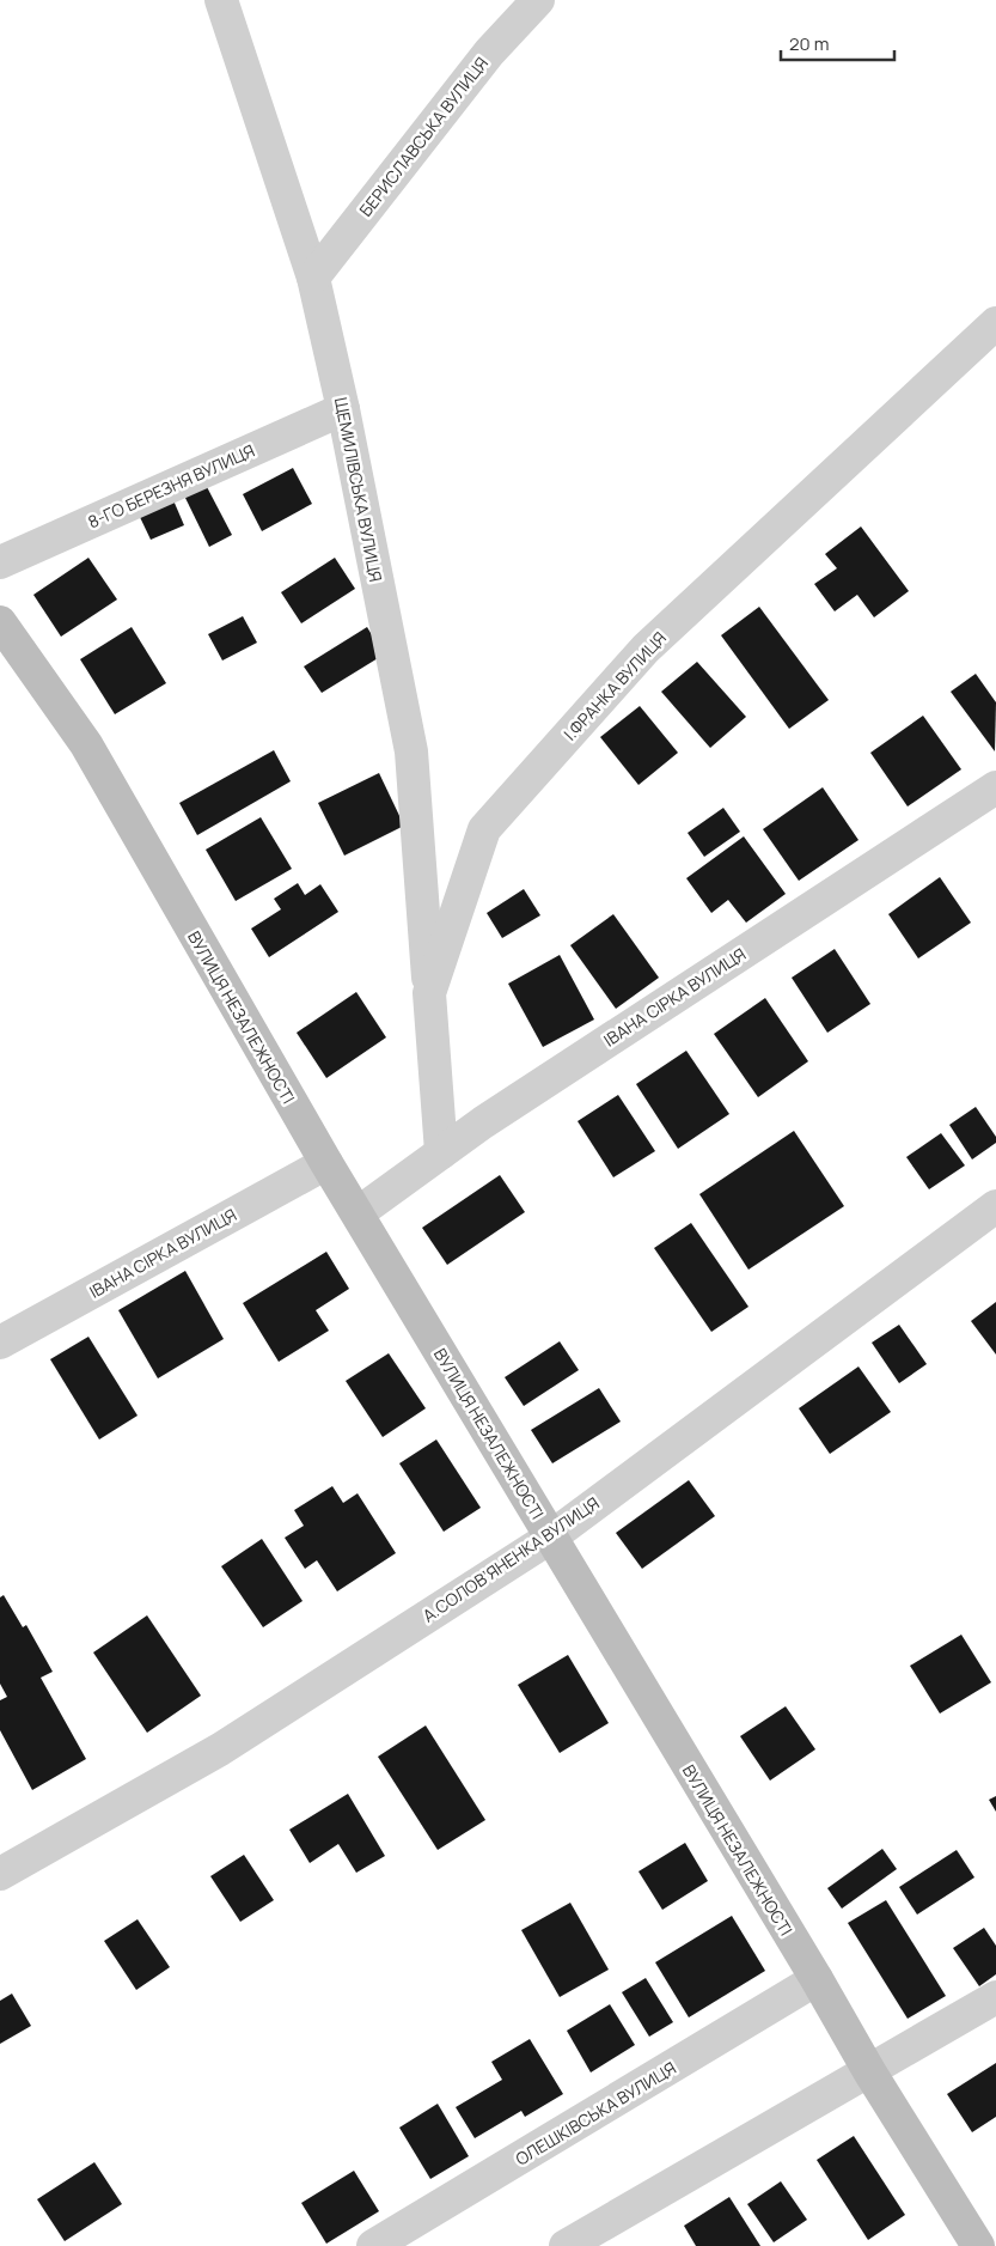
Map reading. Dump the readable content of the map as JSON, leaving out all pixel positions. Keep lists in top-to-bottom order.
{
  "streets": {
    "street": [
      "БЕРИСЛАВСЬКА ВУЛИЦЯ",
      "8-ГО БЕРЕЗНЯ ВУЛИЦЯ",
      "ЩЕМИЛІВСЬКА ВУЛИЦЯ",
      "І.ФРАНКА ВУЛИЦЯ",
      "ІВАНА СІРКА ВУЛИЦЯ",
      "ВУЛИЦЯ НЕЗАЛЕЖНОСТІ",
      "А.СОЛОВ’ЯНЕНКА ВУЛИЦЯ",
      "ОЛЕШКІВСЬКА ВУЛИЦЯ"
    ]
  },
  "crossings": [
    ["БЕРИСЛАВСЬКА ВУЛИЦЯ", "ЩЕМИЛІВСЬКА ВУЛИЦЯ"],
    ["8-ГО БЕРЕЗНЯ ВУЛИЦЯ", "ЩЕМИЛІВСЬКА ВУЛИЦЯ"],
    ["ЩЕМИЛІВСЬКА ВУЛИЦЯ", "І.ФРАНКА ВУЛИЦЯ"],
    ["І.ФРАНКА ВУЛИЦЯ", "ІВАНА СІРКА ВУЛИЦЯ"],
    ["ІВАНА СІРКА ВУЛИЦЯ", "ВУЛИЦЯ НЕЗАЛЕЖНОСТІ"],
    ["ВУЛИЦЯ НЕЗАЛЕЖНОСТІ", "А.СОЛОВ’ЯНЕНКА ВУЛИЦЯ"],
    ["ВУЛИЦЯ НЕЗАЛЕЖНОСТІ", "ОЛЕШКІВСЬКА ВУЛИЦЯ"]
  ],
  "scale_bar": "20 m"
}
